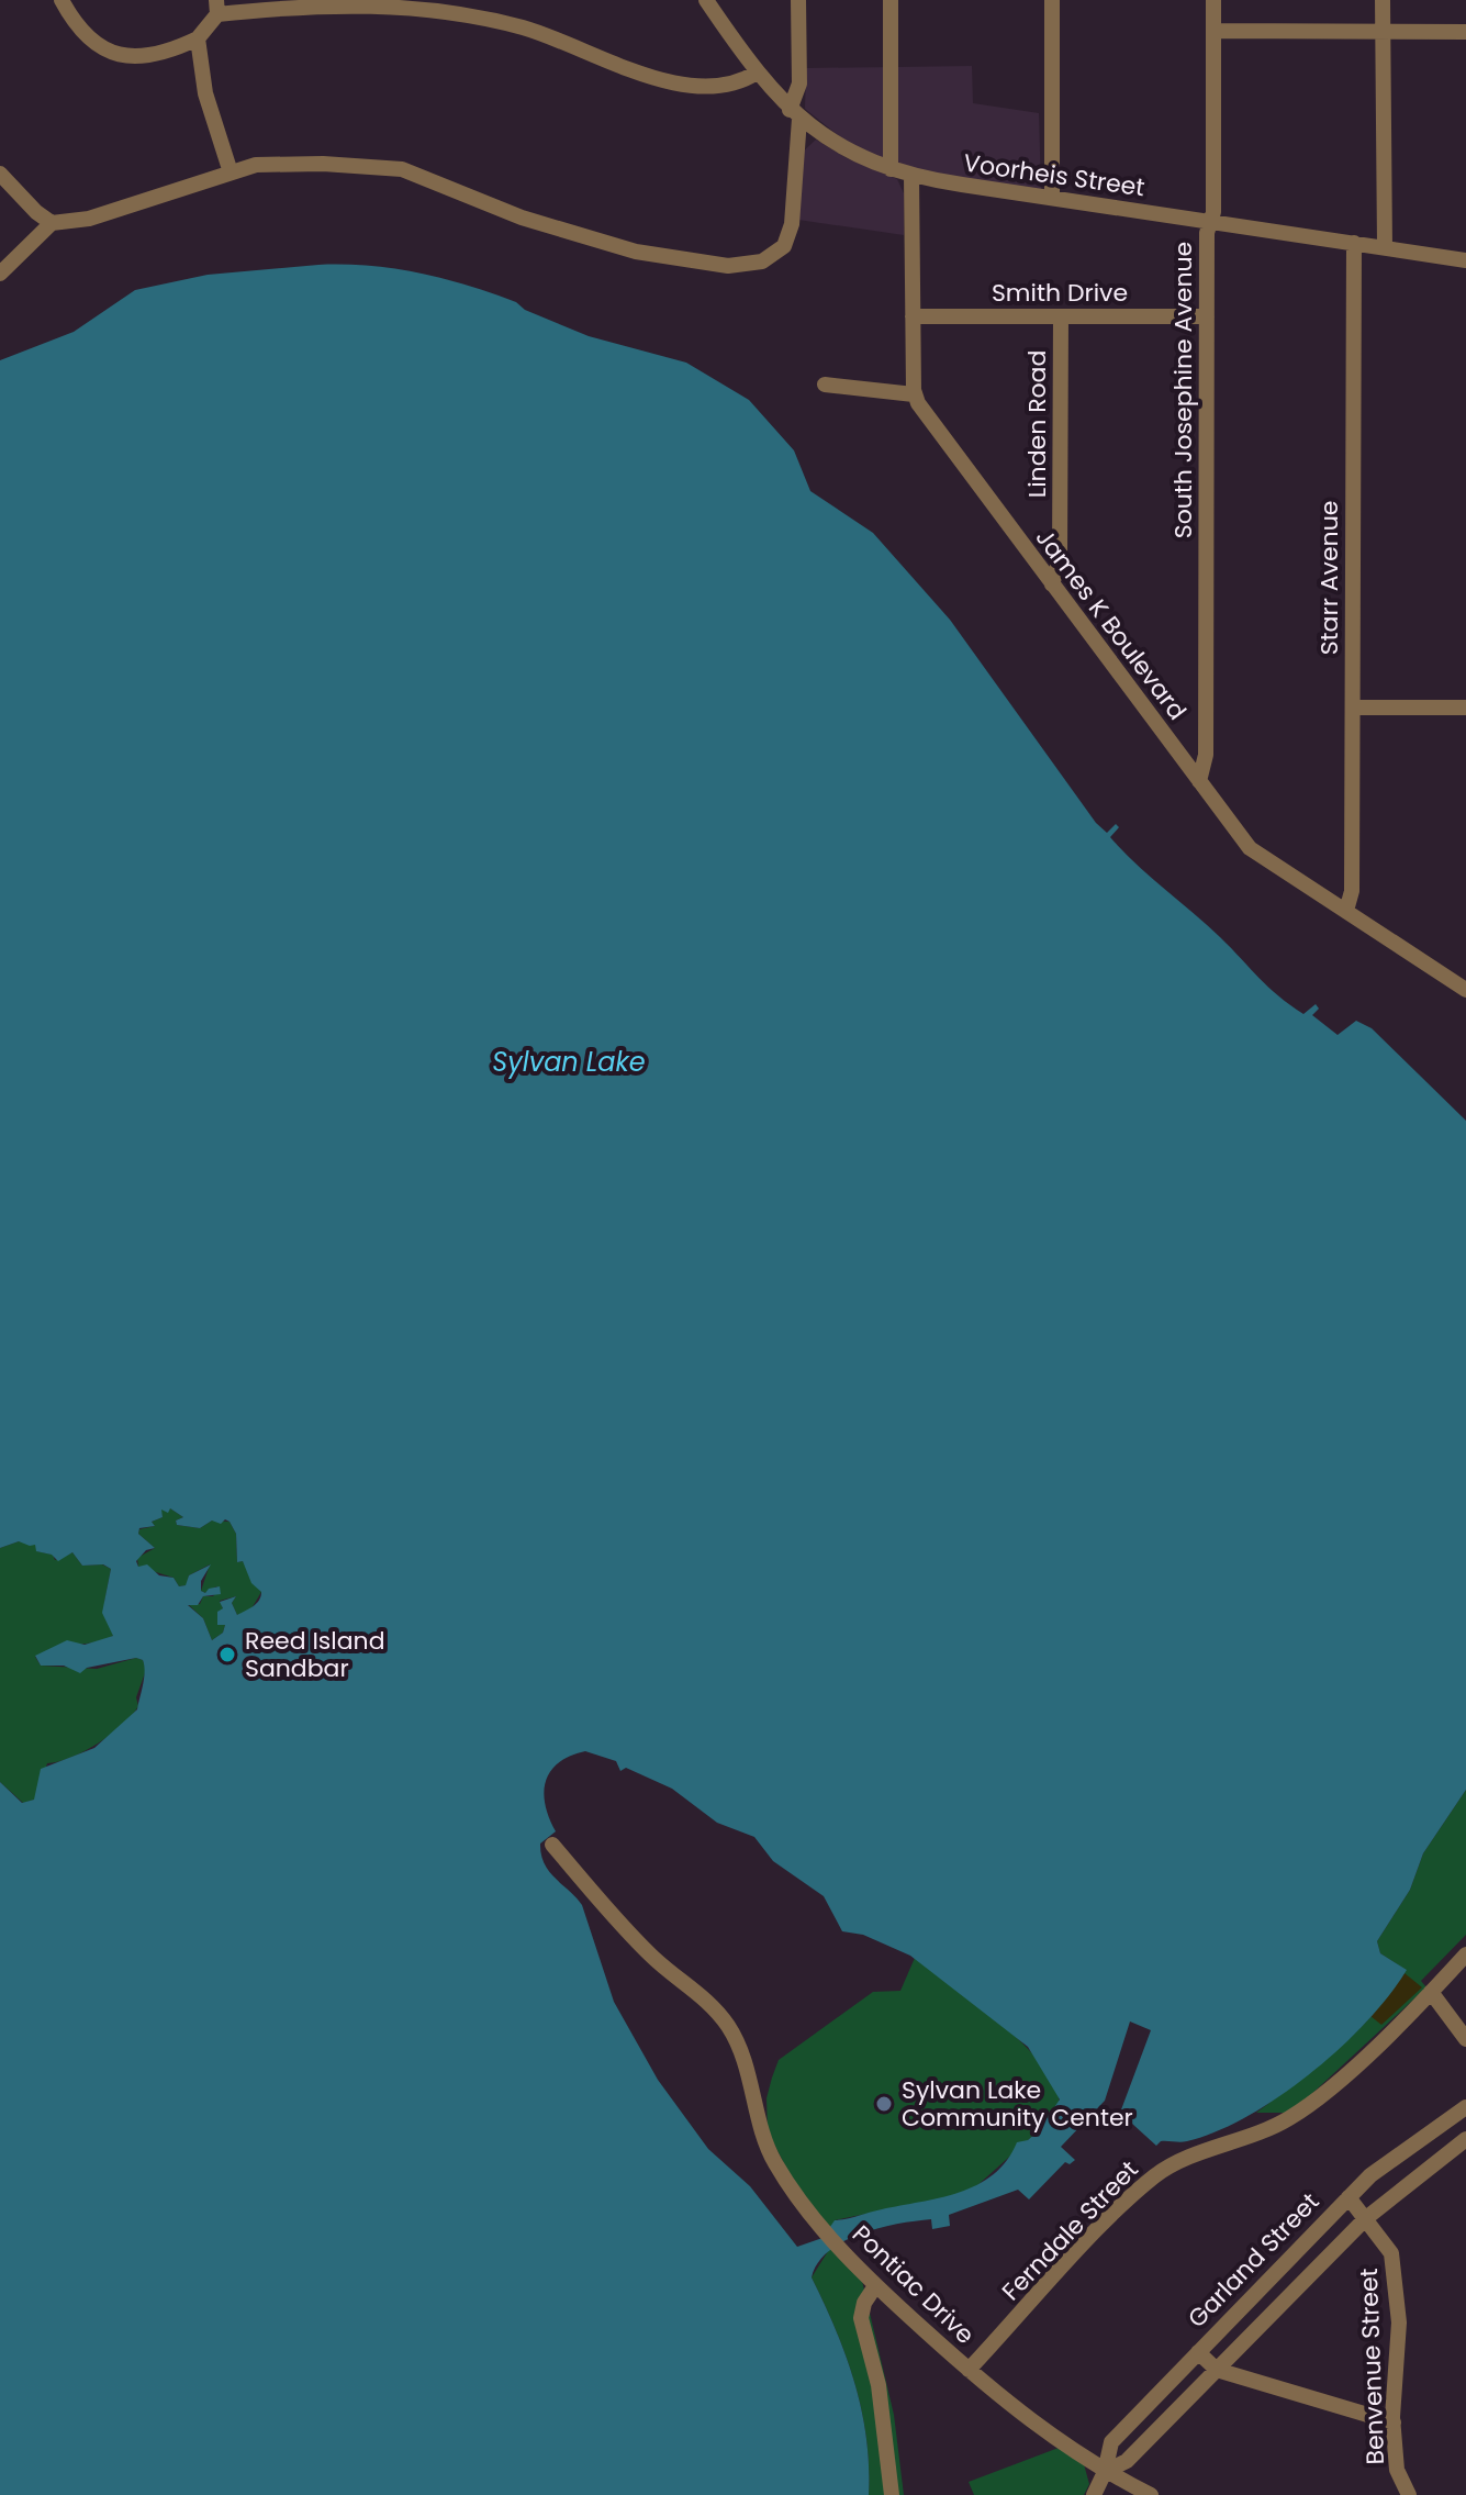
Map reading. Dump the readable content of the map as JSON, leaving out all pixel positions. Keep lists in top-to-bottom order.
{
  "streets": {
    "street": [
      "Voorheis Street",
      "Smith Drive",
      "South Josephine Avenue",
      "Linden Road",
      "Starr Avenue",
      "James K Boulevard",
      "Ferndale Street",
      "Garland Street",
      "Pontiac Drive",
      "Benvenue Street"
    ]
  },
  "crossings": [
    ["Voorheis Street", "South Josephine Avenue"],
    ["Voorheis Street", "Starr Avenue"],
    ["Smith Drive", "South Josephine Avenue"],
    ["Smith Drive", "Linden Road"],
    ["South Josephine Avenue", "James K Boulevard"],
    ["Linden Road", "James K Boulevard"],
    ["Starr Avenue", "James K Boulevard"],
    ["Ferndale Street", "Pontiac Drive"],
    ["Garland Street", "Pontiac Drive"],
    ["Garland Street", "Benvenue Street"]
  ],
  "water": ["Sylvan Lake"],
  "places": ["Reed Island Sandbar", "Sylvan Lake Community Center"]
}
